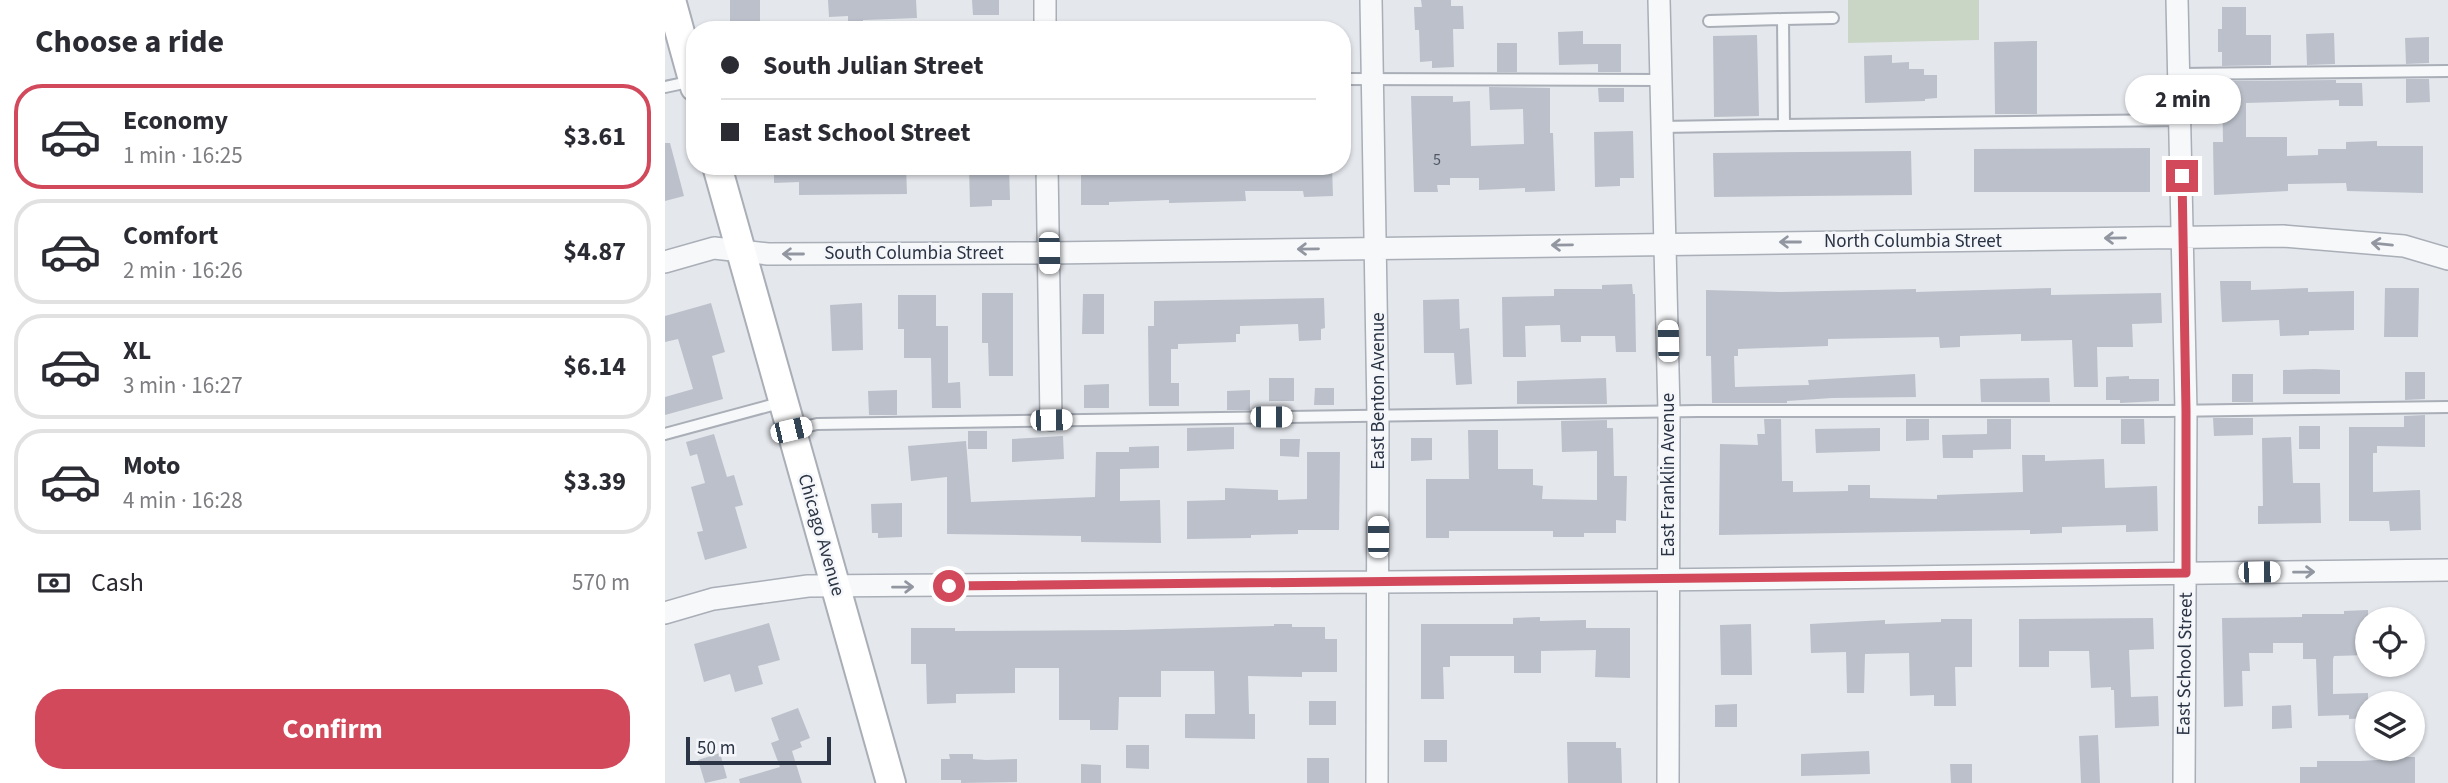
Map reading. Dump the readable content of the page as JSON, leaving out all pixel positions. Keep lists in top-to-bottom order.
{
  "streets": {
    "main road": ["Chicago Avenue"],
    "street": [
      "North Columbia Street",
      "South Columbia Street",
      "East Benton Avenue",
      "East Franklin Avenue",
      "East School Street"
    ]
  },
  "crossings": [
    ["North Columbia Street", "South Columbia Street"],
    ["North Columbia Street", "East Benton Avenue"],
    ["North Columbia Street", "East Franklin Avenue"],
    ["North Columbia Street", "East School Street"],
    ["South Columbia Street", "East Benton Avenue"],
    ["South Columbia Street", "Chicago Avenue"]
  ],
  "one_way": ["North Columbia Street", "South Columbia Street"],
  "house_numbers": ["5"],
  "scale_bar": "50 m",
  "page": {
    "heading": "Choose a ride",
    "banner": ["South Julian Street", "East School Street"],
    "bubble": "2 min",
    "list": [
      {
        "name": "Economy",
        "note": "1 min · 16:25",
        "value": "$3.61"
      },
      {
        "name": "Comfort",
        "note": "2 min · 16:26",
        "value": "$4.87"
      },
      {
        "name": "XL",
        "note": "3 min · 16:27",
        "value": "$6.14"
      },
      {
        "name": "Moto",
        "note": "4 min · 16:28",
        "value": "$3.39"
      }
    ],
    "pay": ["Cash", "570 m"],
    "buttons": "Confirm",
    "scale": "50 m"
  }
}
